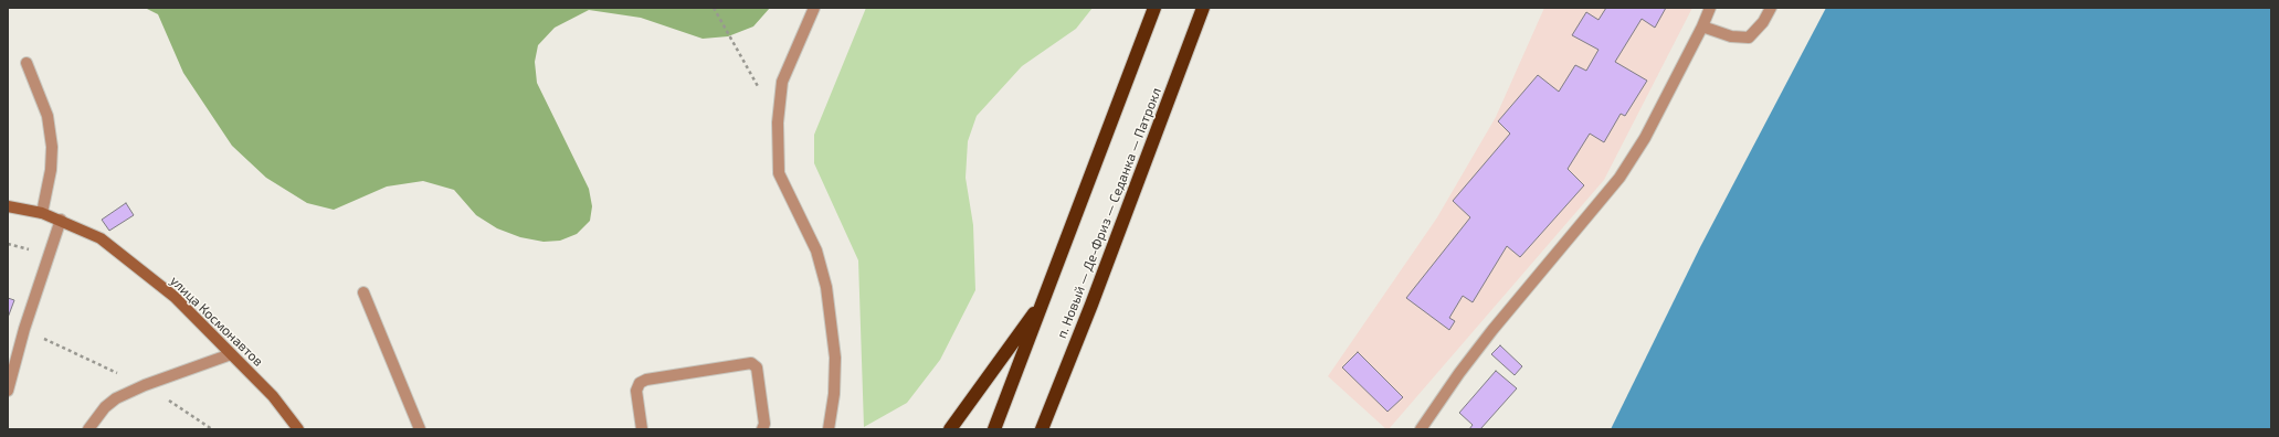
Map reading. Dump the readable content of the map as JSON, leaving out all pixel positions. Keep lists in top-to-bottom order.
{
  "streets": {
    "highway": ["п. Новый — Де-Фриз — Седанка — Патрокл"],
    "main road": ["улица Космонавтов"]
  }
}
